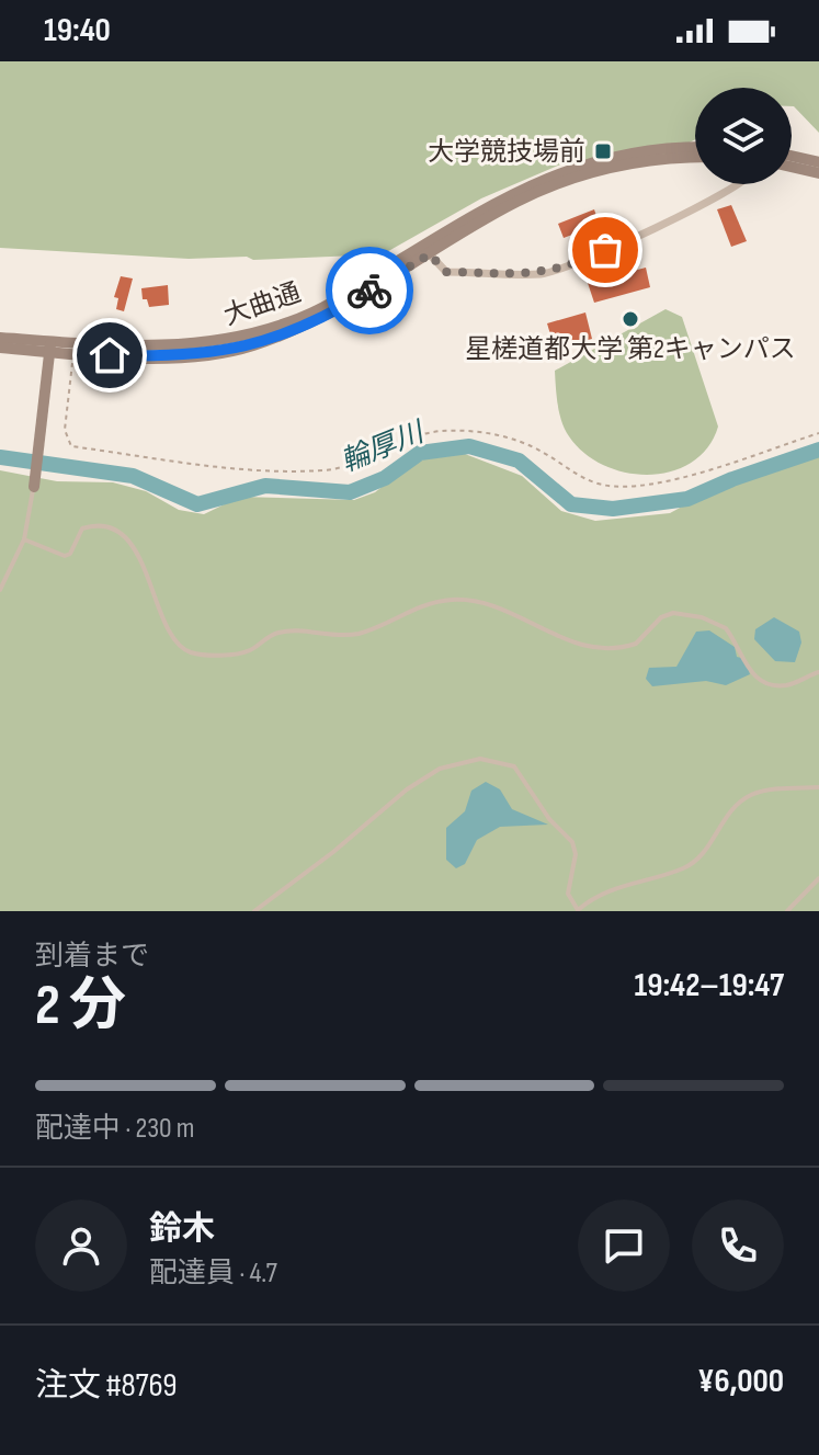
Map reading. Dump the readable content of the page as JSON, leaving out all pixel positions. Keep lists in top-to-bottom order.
{
  "streets": {
    "main road": ["大曲通"]
  },
  "water": ["輪厚川"],
  "places": {
    "transit": ["大学競技場前"],
    "other": ["星槎道都大学 第2キャンパス"]
  },
  "page": {
    "status": "19:40",
    "heading": ["2 分", "到着まで", "19:42–19:47"],
    "panel": [
      "鈴木",
      "配達員 · 4.7",
      "注文 #8769",
      "¥6,000"
    ],
    "bar": "配達中 · 230 m"
  }
}
